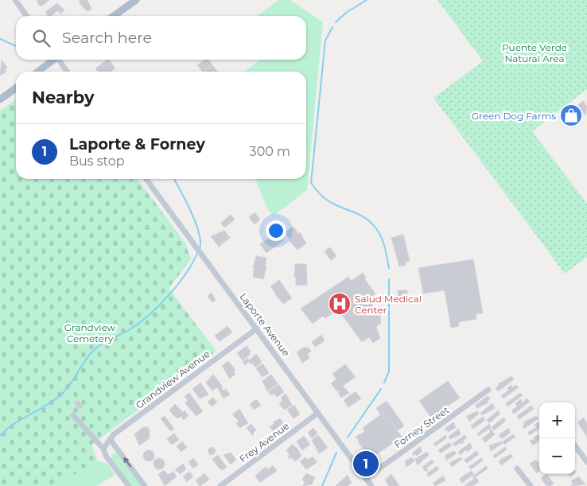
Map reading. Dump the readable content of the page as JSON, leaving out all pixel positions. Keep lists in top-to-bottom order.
{
  "streets": {
    "street": [
      "Laporte Avenue",
      "Grandview Avenue",
      "Forney Street",
      "Frey Avenue"
    ]
  },
  "crossings": [
    ["Laporte Avenue", "Grandview Avenue"],
    ["Laporte Avenue", "Forney Street"],
    ["Laporte Avenue", "Frey Avenue"]
  ],
  "parks": ["Puente Verde Natural Area", "Grandview Cemetery"],
  "places": {
    "shop": ["Green Dog Farms"],
    "hospital": ["Salud Medical Center"]
  },
  "page": {
    "search": "Search here",
    "heading": "Nearby",
    "list": [
      {
        "mark": "1",
        "name": "Laporte & Forney",
        "note": "Bus stop",
        "value": "300 m"
      }
    ],
    "map_buttons": ["+", "−"],
    "pins": "1"
  }
}
